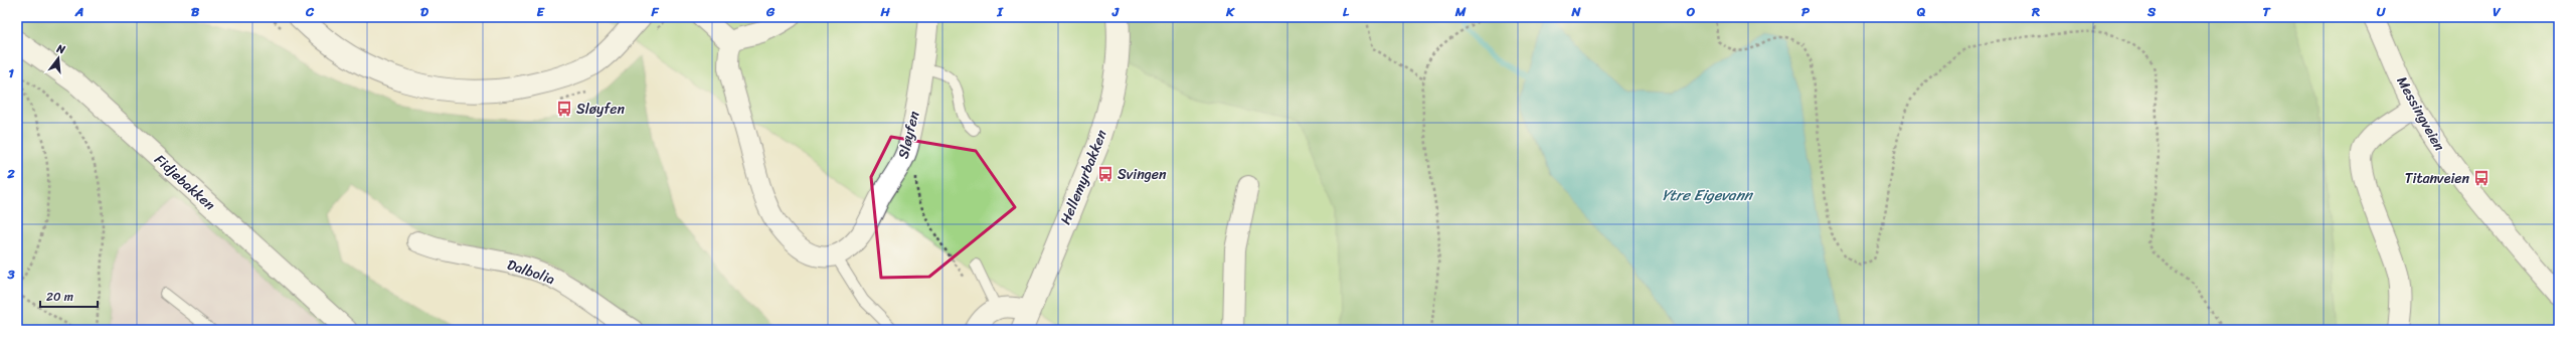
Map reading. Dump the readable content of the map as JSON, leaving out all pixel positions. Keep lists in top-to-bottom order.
{
  "streets": {
    "street": [
      "Messingveien",
      "Sløyfen",
      "Hellemyrbakken",
      "Fidjebakken",
      "Dalbolia"
    ]
  },
  "water": ["Ytre Eigevann"],
  "places": {
    "bus stop": ["Sløyfen", "Svingen", "Titanveien"]
  },
  "scale_bar": "20 m",
  "north": "top",
  "grid": {
    "columns": [
      "A",
      "B",
      "C",
      "D",
      "E",
      "F",
      "G",
      "H",
      "I",
      "J",
      "K",
      "L",
      "M",
      "N",
      "O",
      "P",
      "Q",
      "R",
      "S",
      "T",
      "U",
      "V"
    ],
    "rows": ["1", "2", "3"]
  }
}
